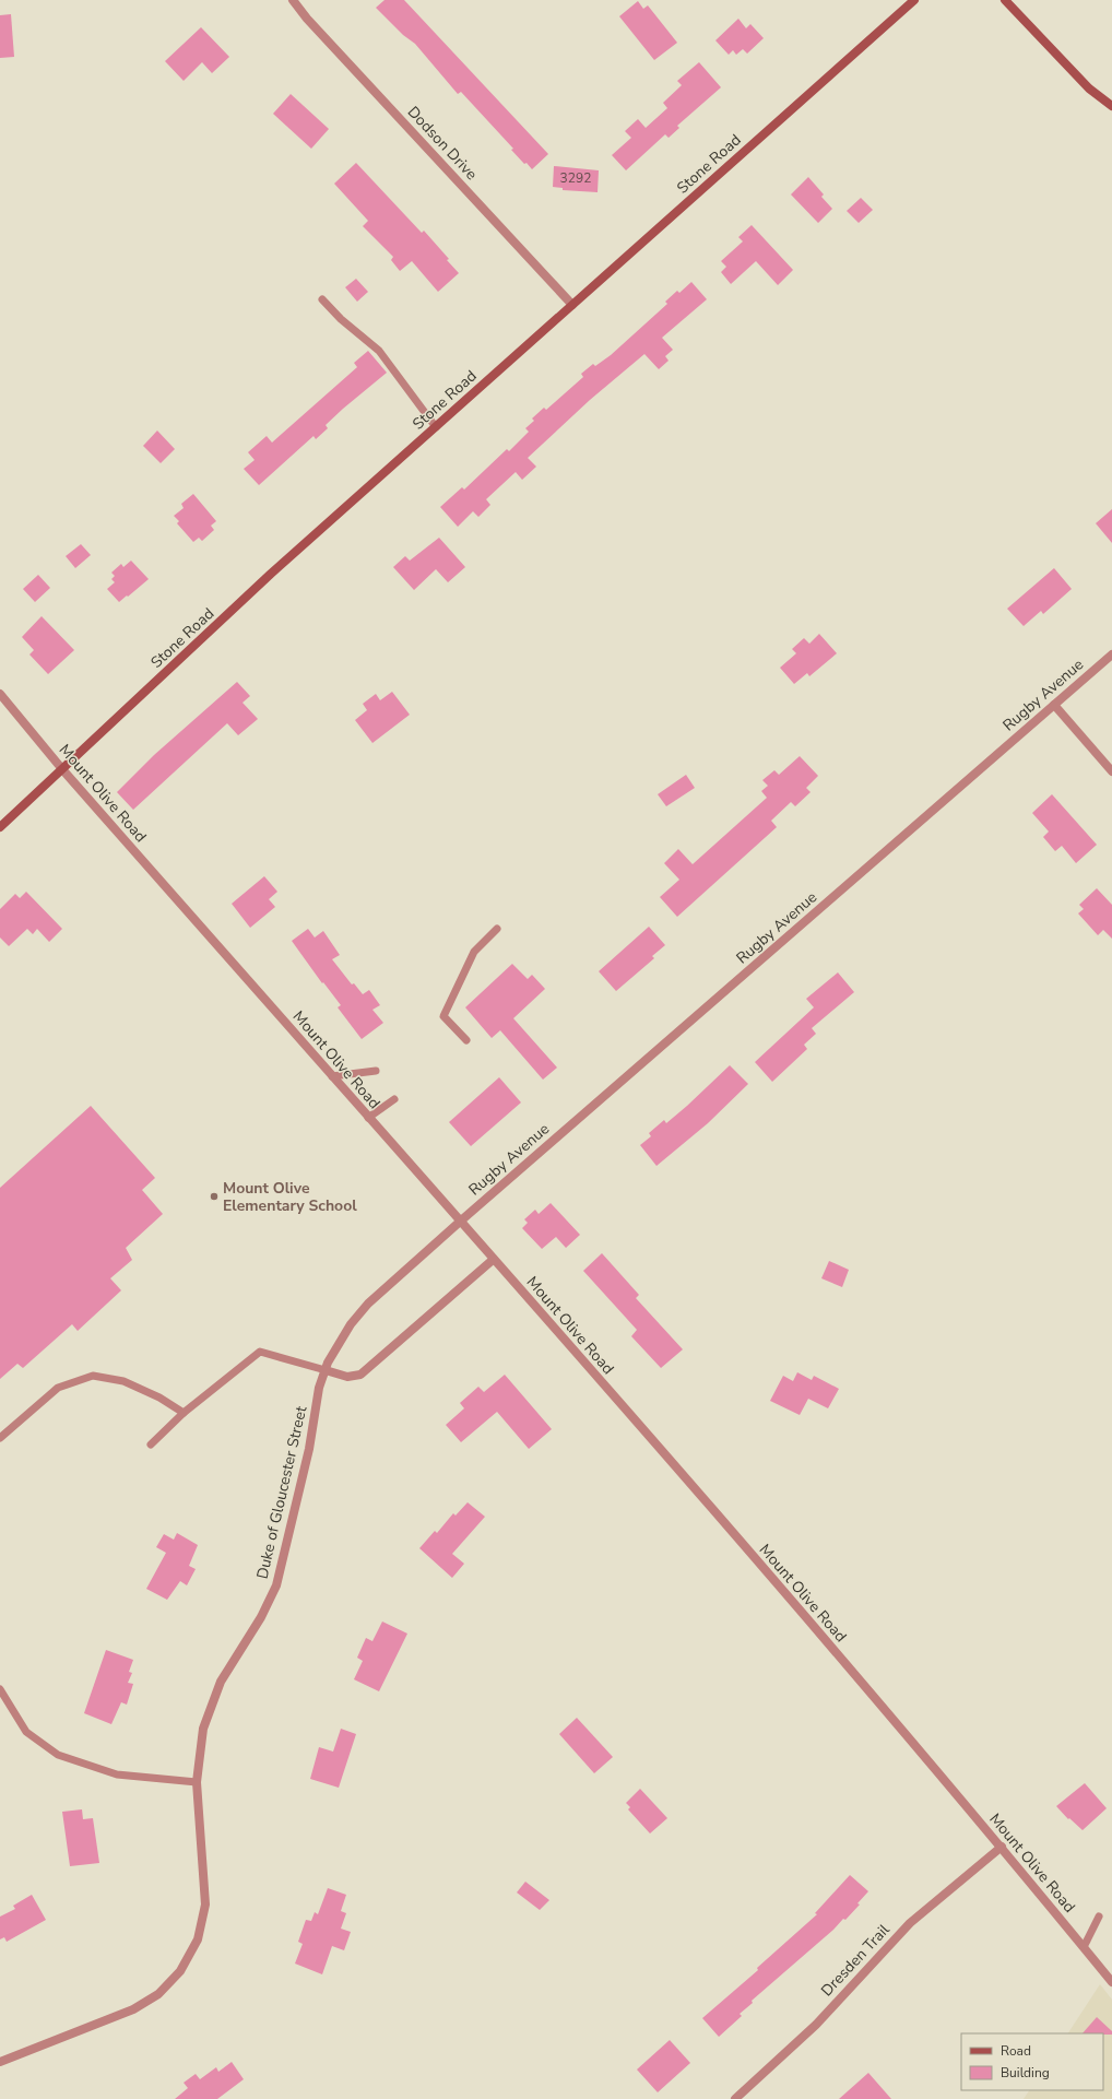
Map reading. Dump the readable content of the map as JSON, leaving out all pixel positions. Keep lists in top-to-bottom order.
{
  "streets": {
    "street": [
      "Dodson Drive",
      "Stone Road",
      "Rugby Avenue",
      "Mount Olive Road",
      "Duke of Gloucester Street",
      "Dresden Trail"
    ]
  },
  "crossings": [
    ["Dodson Drive", "Stone Road"],
    ["Stone Road", "Mount Olive Road"],
    ["Rugby Avenue", "Mount Olive Road"],
    ["Rugby Avenue", "Duke of Gloucester Street"],
    ["Mount Olive Road", "Duke of Gloucester Street"],
    ["Mount Olive Road", "Dresden Trail"]
  ],
  "places": ["Mount Olive Elementary School"],
  "house_numbers": ["3292"],
  "legend": ["Road", "Building"]
}
